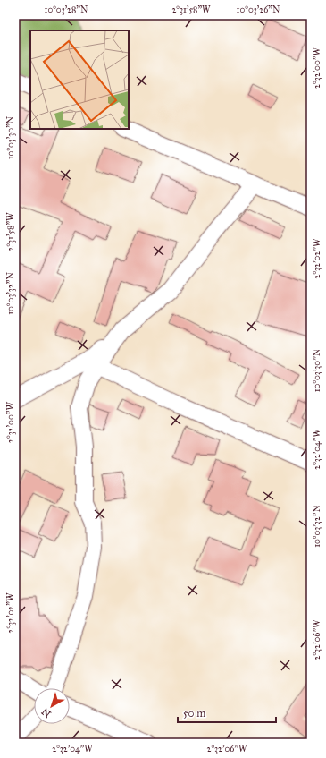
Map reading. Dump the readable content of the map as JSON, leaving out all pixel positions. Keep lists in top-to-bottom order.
{
  "scale_bar": "50 m",
  "north": "bottom left",
  "coordinates": [
    "10°03'28\"N",
    "2°31'58\"W",
    "10°03'26\"N",
    "2°32'00\"W",
    "10°03'30\"N",
    "2°32'02\"W",
    "10°03'32\"N",
    "2°32'04\"W",
    "2°32'06\"W"
  ]
}
